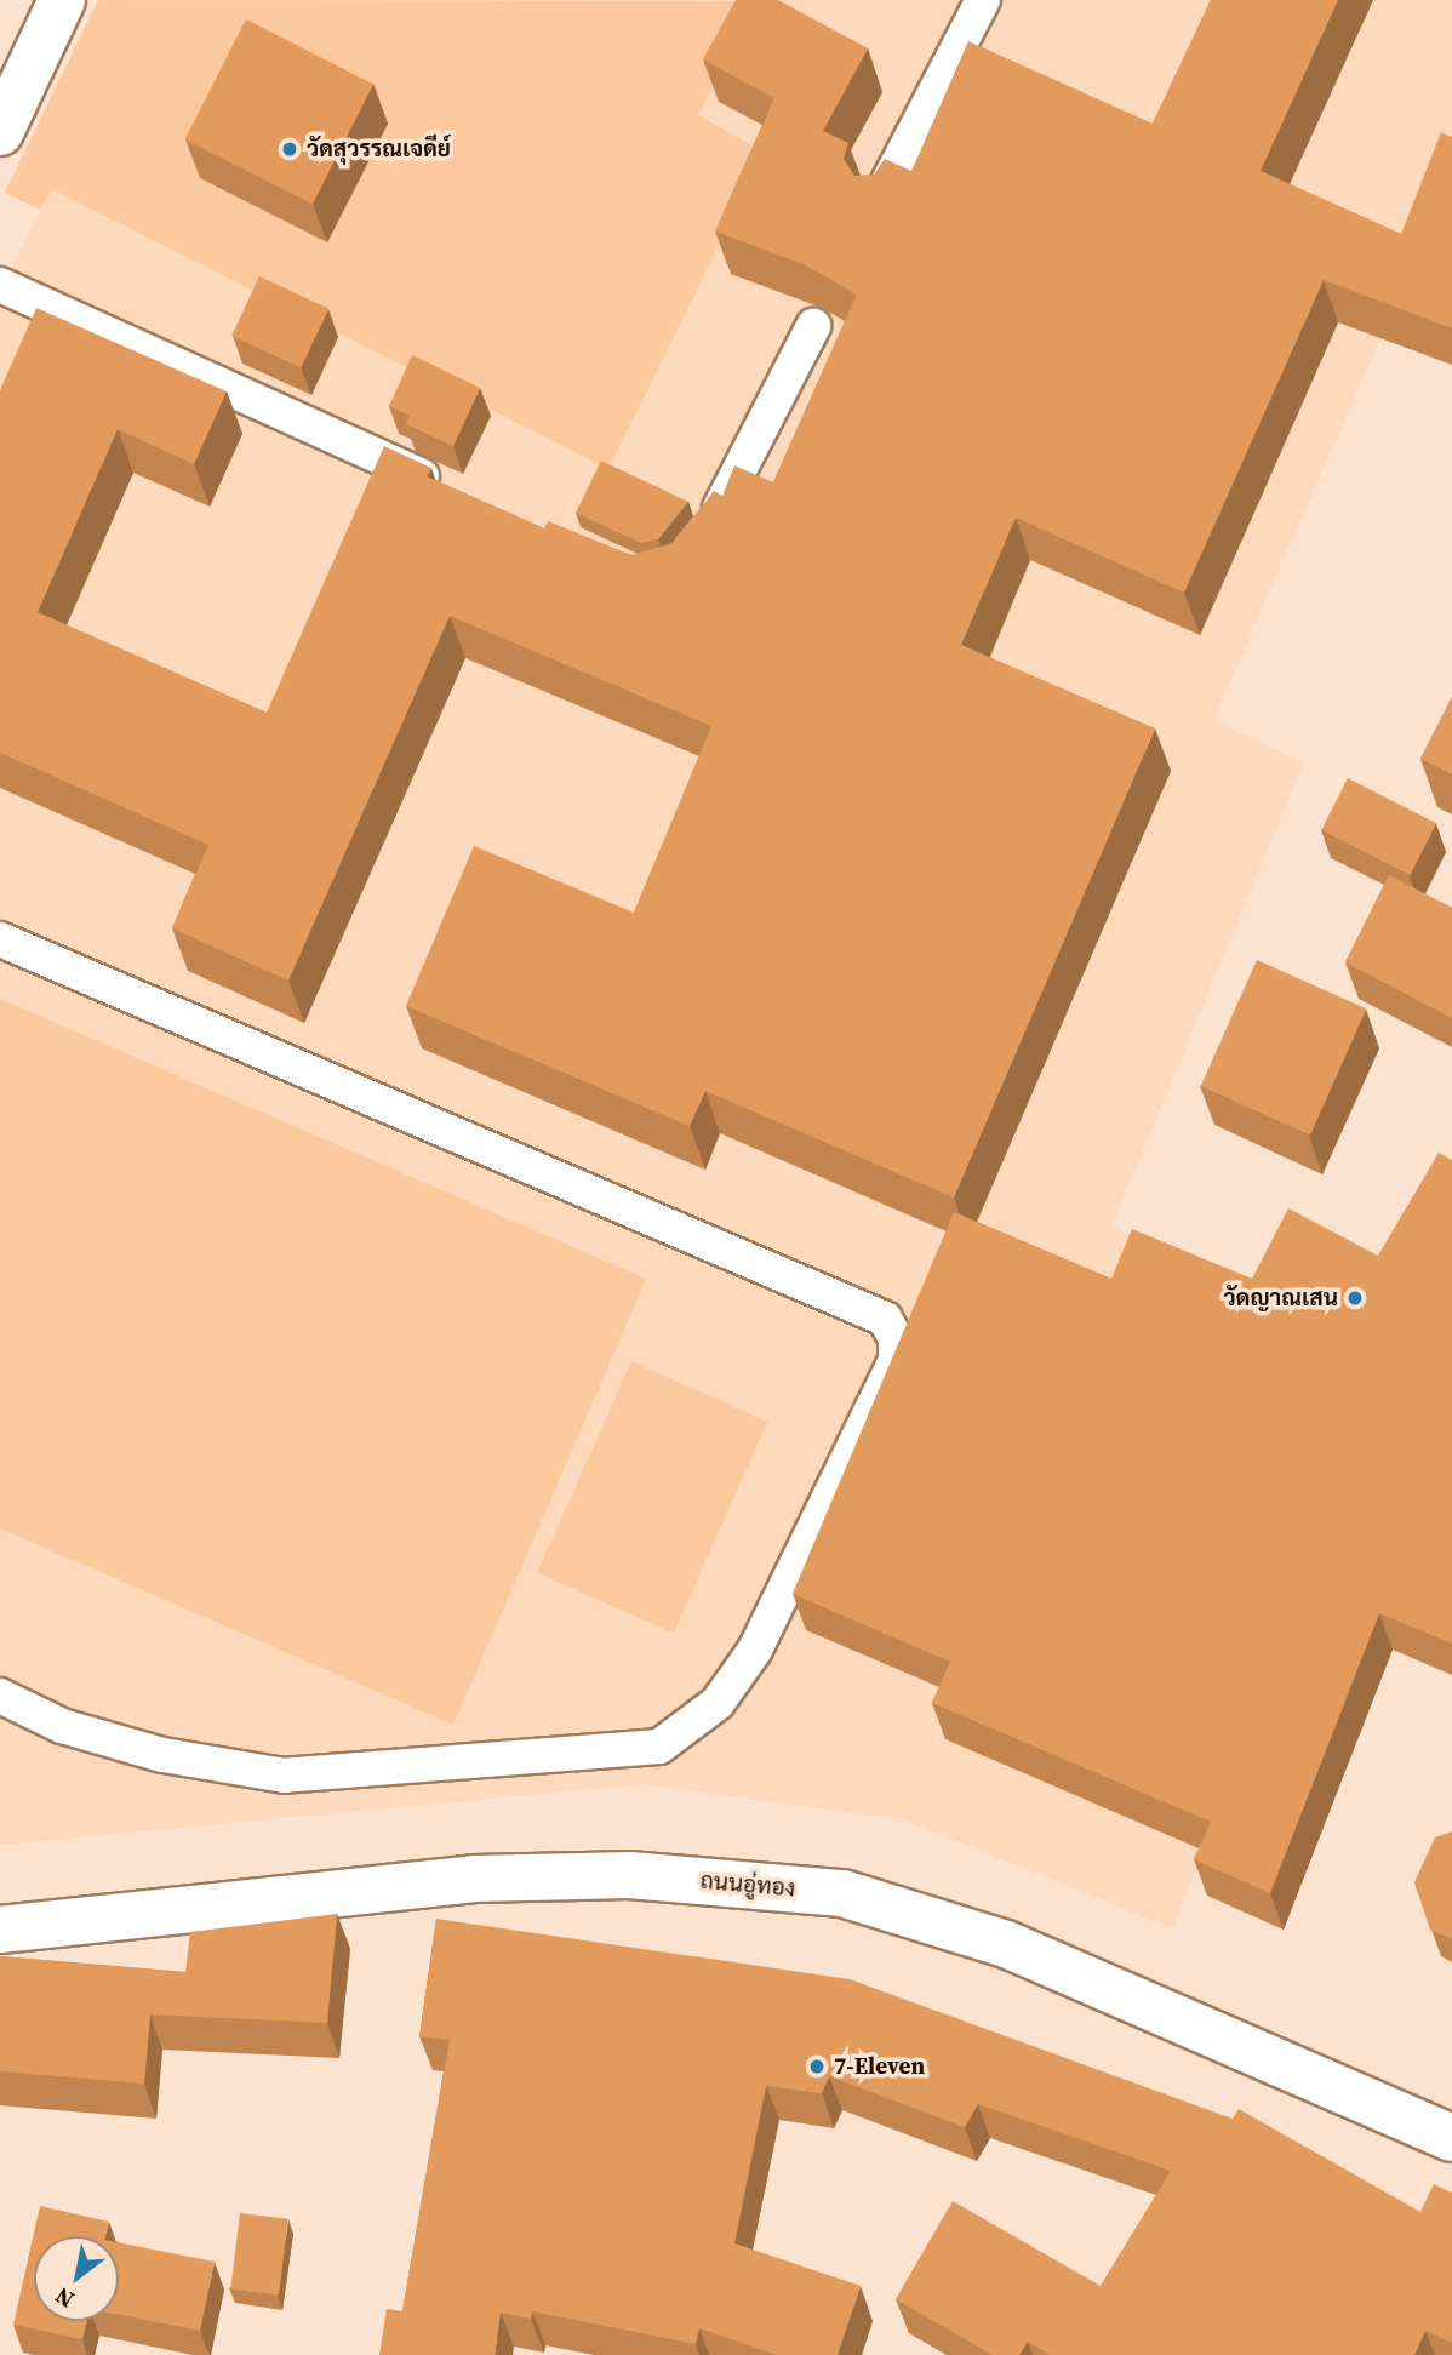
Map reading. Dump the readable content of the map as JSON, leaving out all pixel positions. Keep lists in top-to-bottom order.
{
  "streets": {
    "main road": ["ถนนอู่ทอง"]
  },
  "places": ["วัดสุวรรณเจดีย์", "วัดญาณเสน", "7-Eleven"],
  "north": "bottom left"
}
